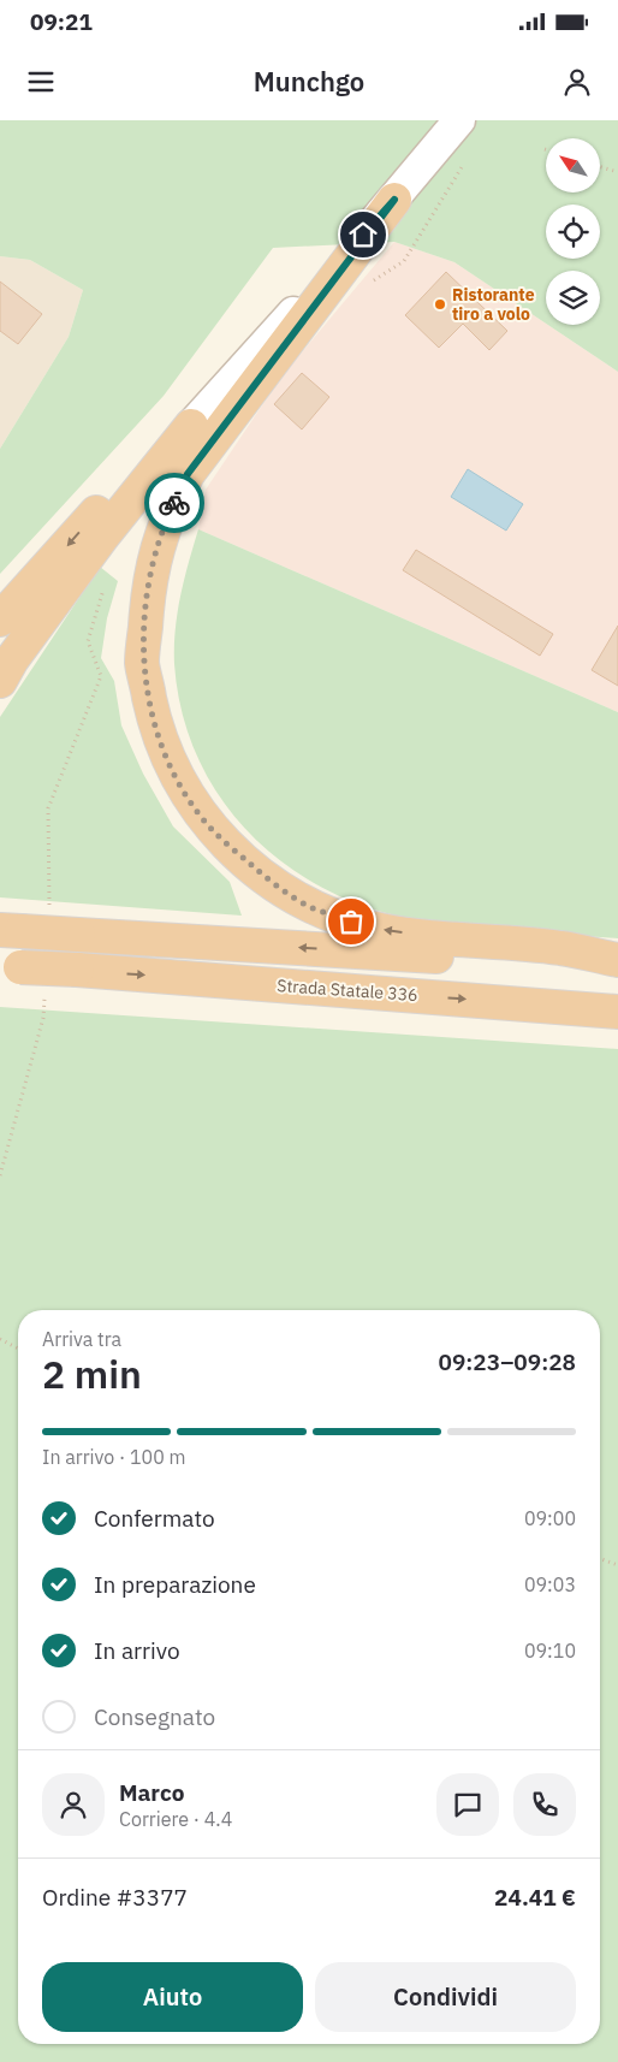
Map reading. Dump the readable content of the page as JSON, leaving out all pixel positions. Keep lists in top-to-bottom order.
{
  "streets": {
    "highway": ["Strada Statale 336"]
  },
  "places": ["Ristorante tiro a volo"],
  "north": "top left",
  "page": {
    "status": "09:21",
    "header": "Munchgo",
    "heading": ["2 min", "Arriva tra", "09:23–09:28"],
    "panel": [
      "Marco",
      "Corriere · 4.4",
      "Ordine #3377",
      "24.41 €"
    ],
    "bar": "In arrivo · 100 m",
    "list": [
      ["Confermato", "09:00"],
      ["In preparazione", "09:03"],
      ["In arrivo", "09:10"],
      "Consegnato"
    ],
    "buttons": ["Aiuto", "Condividi"]
  }
}
